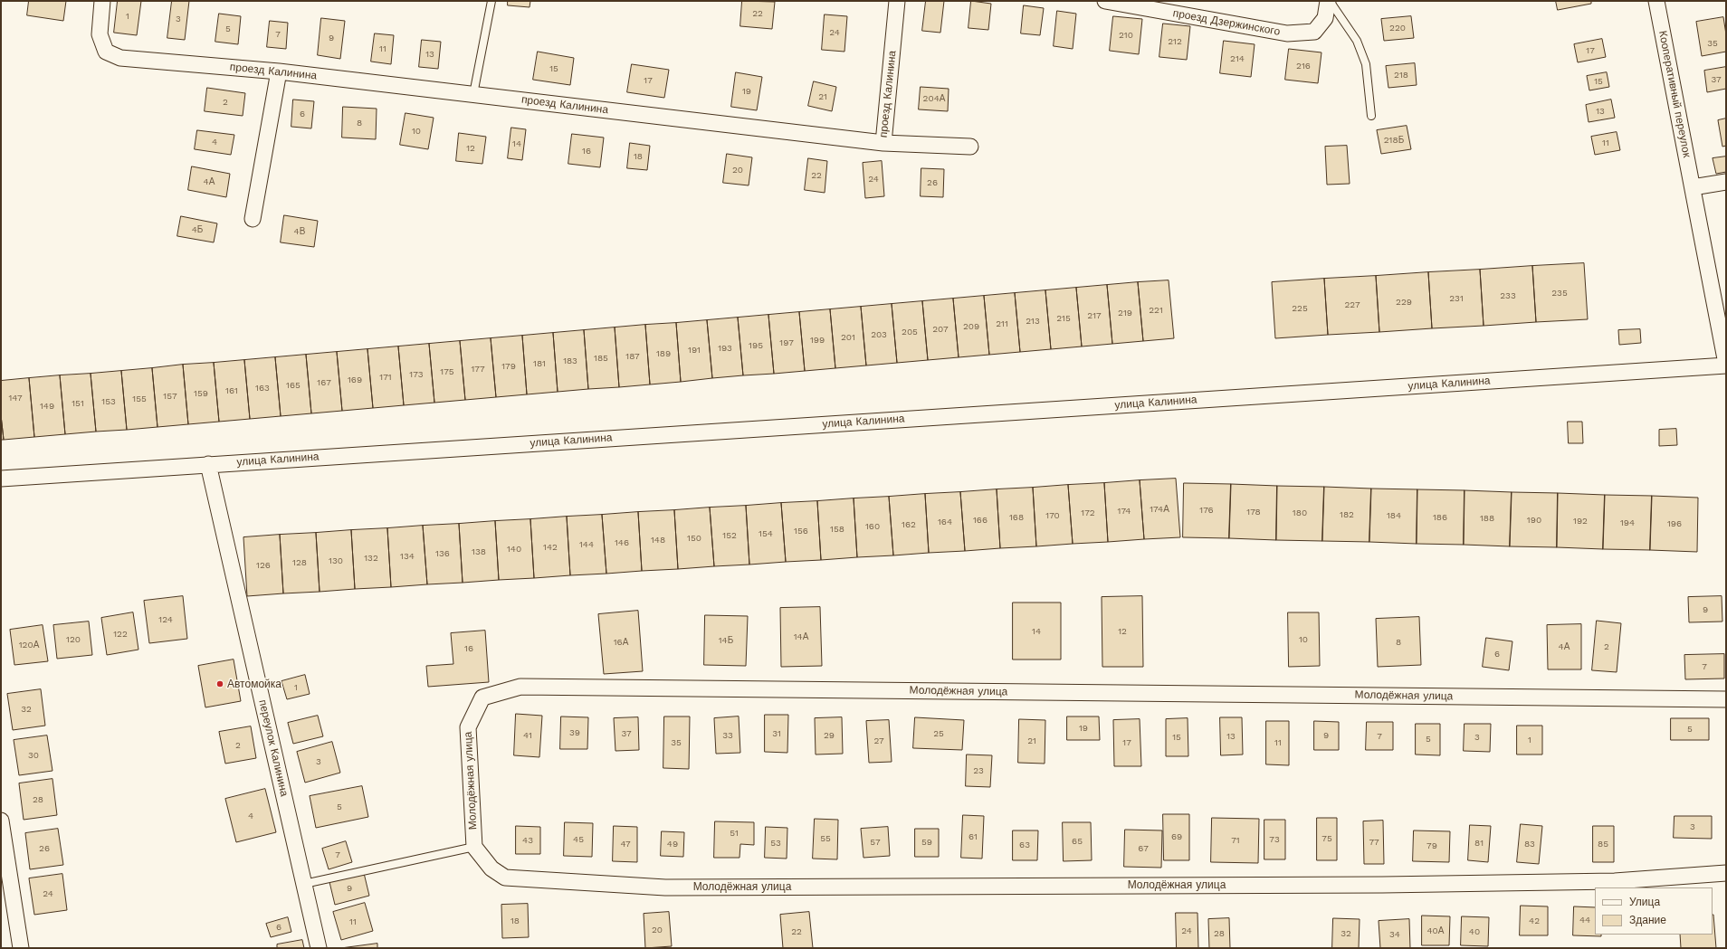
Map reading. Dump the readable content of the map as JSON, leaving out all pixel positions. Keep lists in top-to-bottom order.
{
  "streets": {
    "street": [
      "проезд Дзержинского",
      "проезд Калинина",
      "Кооперативный переулок",
      "улица Калинина",
      "Молодёжная улица",
      "переулок Калинина"
    ]
  },
  "crossings": [
    ["Кооперативный переулок", "улица Калинина"],
    ["улица Калинина", "переулок Калинина"]
  ],
  "places": ["Автомойка"],
  "house_numbers": [
    "22",
    "1",
    "3",
    "220",
    "5",
    "24",
    "7",
    "210",
    "9",
    "212",
    "35",
    "11",
    "17",
    "13",
    "214",
    "216",
    "15",
    "218",
    "37",
    "17",
    "15",
    "19",
    "21",
    "204А",
    "2",
    "13",
    "6",
    "8",
    "10",
    "218Б",
    "4",
    "11",
    "14",
    "12",
    "16",
    "18",
    "20",
    "22",
    "24",
    "4А",
    "26",
    "4Б",
    "4В",
    "235",
    "233",
    "231",
    "229",
    "227",
    "225",
    "221",
    "219",
    "217",
    "215",
    "213",
    "211",
    "209",
    "207",
    "205",
    "203",
    "201",
    "199",
    "197",
    "195",
    "193",
    "191",
    "189",
    "187",
    "185",
    "183",
    "181",
    "179",
    "177",
    "175",
    "173",
    "171",
    "169",
    "167",
    "165",
    "163",
    "161",
    "159",
    "157",
    "147",
    "155",
    "153",
    "151",
    "149",
    "174А",
    "176",
    "174",
    "178",
    "172",
    "180",
    "182",
    "170",
    "184",
    "168",
    "186",
    "188",
    "166",
    "190",
    "192",
    "164",
    "194",
    "196",
    "162",
    "160",
    "158",
    "156",
    "154",
    "152",
    "150",
    "148",
    "146",
    "144",
    "142",
    "140",
    "138",
    "136",
    "134",
    "132",
    "130",
    "128",
    "126",
    "9",
    "124",
    "14",
    "12",
    "122",
    "14А",
    "120",
    "10",
    "14Б",
    "16А",
    "8",
    "120А",
    "4А",
    "2",
    "16",
    "6",
    "7",
    "1",
    "32",
    "19",
    "5",
    "39",
    "37",
    "31",
    "25",
    "41",
    "33",
    "29",
    "9",
    "13",
    "7",
    "15",
    "3",
    "5",
    "1",
    "27",
    "21",
    "35",
    "17",
    "11",
    "2",
    "30",
    "3",
    "23",
    "28",
    "5",
    "4",
    "3",
    "51",
    "61",
    "69",
    "55",
    "75",
    "45",
    "73",
    "43",
    "71",
    "65",
    "57",
    "59",
    "77",
    "53",
    "81",
    "47",
    "49",
    "83",
    "85",
    "63",
    "79",
    "26",
    "67",
    "7",
    "9",
    "24",
    "44",
    "18",
    "42",
    "11",
    "6",
    "20",
    "24",
    "40А",
    "22",
    "40",
    "28",
    "32",
    "34"
  ],
  "legend": ["Улица", "Здание"]
}
